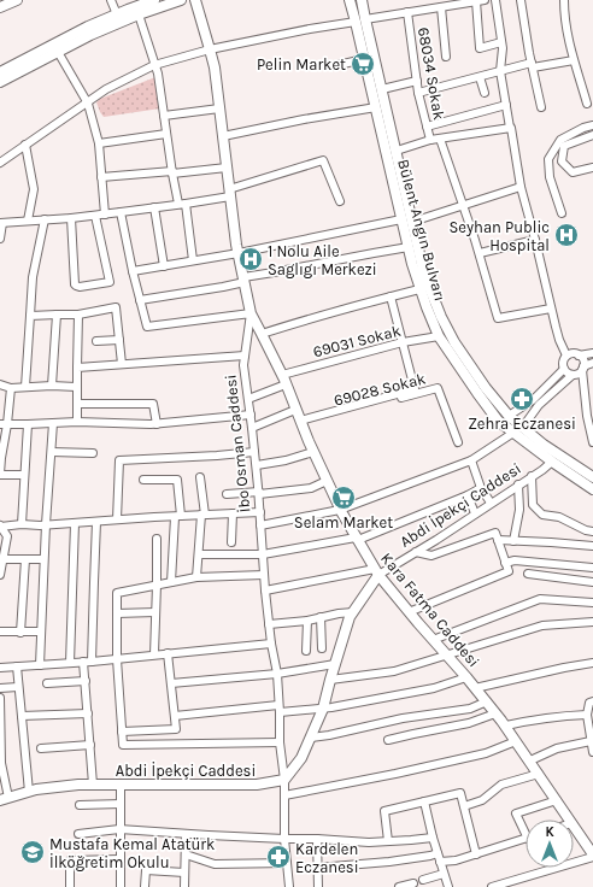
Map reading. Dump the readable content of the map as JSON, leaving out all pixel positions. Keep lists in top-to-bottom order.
{
  "streets": {
    "main road": [
      "Bülent Angın Bulvarı",
      "İbo Osman Caddesi",
      "Abdi İpekçi Caddesi",
      "Kara Fatma Caddesi"
    ],
    "street": ["68034 Sokak", "69031 Sokak", "69028 Sokak"]
  },
  "crossings": [
    ["Bülent Angın Bulvarı", "69031 Sokak"],
    ["Bülent Angın Bulvarı", "Abdi İpekçi Caddesi"],
    ["69031 Sokak", "Kara Fatma Caddesi"],
    ["69028 Sokak", "Kara Fatma Caddesi"],
    ["İbo Osman Caddesi", "Abdi İpekçi Caddesi"],
    ["İbo Osman Caddesi", "Kara Fatma Caddesi"],
    ["Abdi İpekçi Caddesi", "Kara Fatma Caddesi"]
  ],
  "places": {
    "supermarket": ["Pelin Market", "Selam Market"],
    "hospital": ["Seyhan Public Hospital", "1 Nolu Aile Saglıgı Merkezi"],
    "pharmacy": ["Zehra Eczanesi", "Kardelen Eczanesi"],
    "school or university": ["Mustafa Kemal Atatürk İlköğretim Okulu"]
  },
  "north": "top"
}
